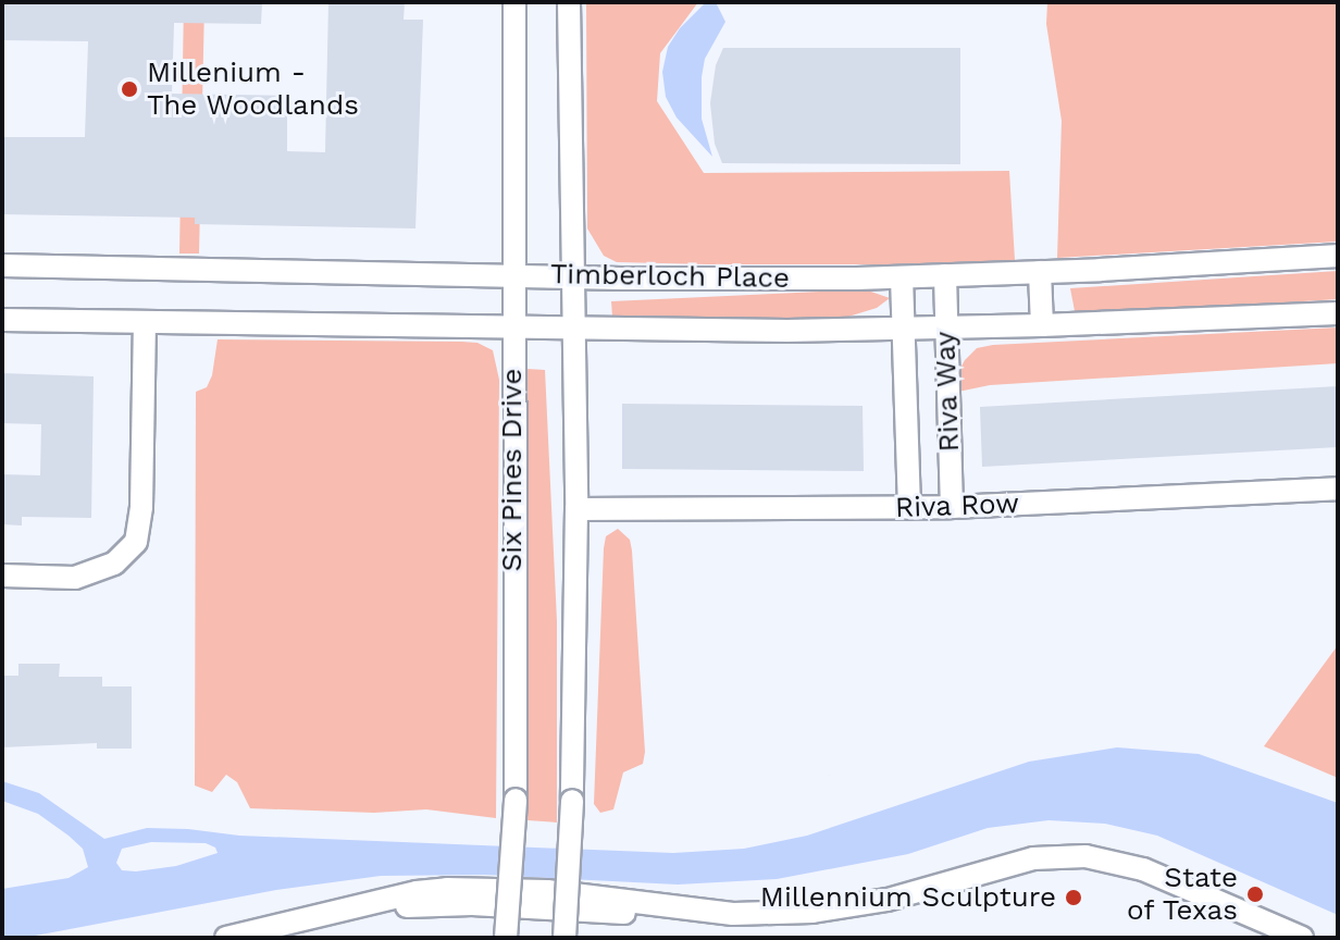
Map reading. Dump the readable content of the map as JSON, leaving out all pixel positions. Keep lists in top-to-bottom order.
{
  "streets": {
    "street": [
      "Timberloch Place",
      "Riva Way",
      "Six Pines Drive",
      "Riva Row"
    ]
  },
  "crossings": [
    ["Timberloch Place", "Riva Way"],
    ["Timberloch Place", "Six Pines Drive"],
    ["Riva Way", "Riva Row"]
  ],
  "places": ["Millenium - The Woodlands", "State of Texas", "Millennium Sculpture"]
}
